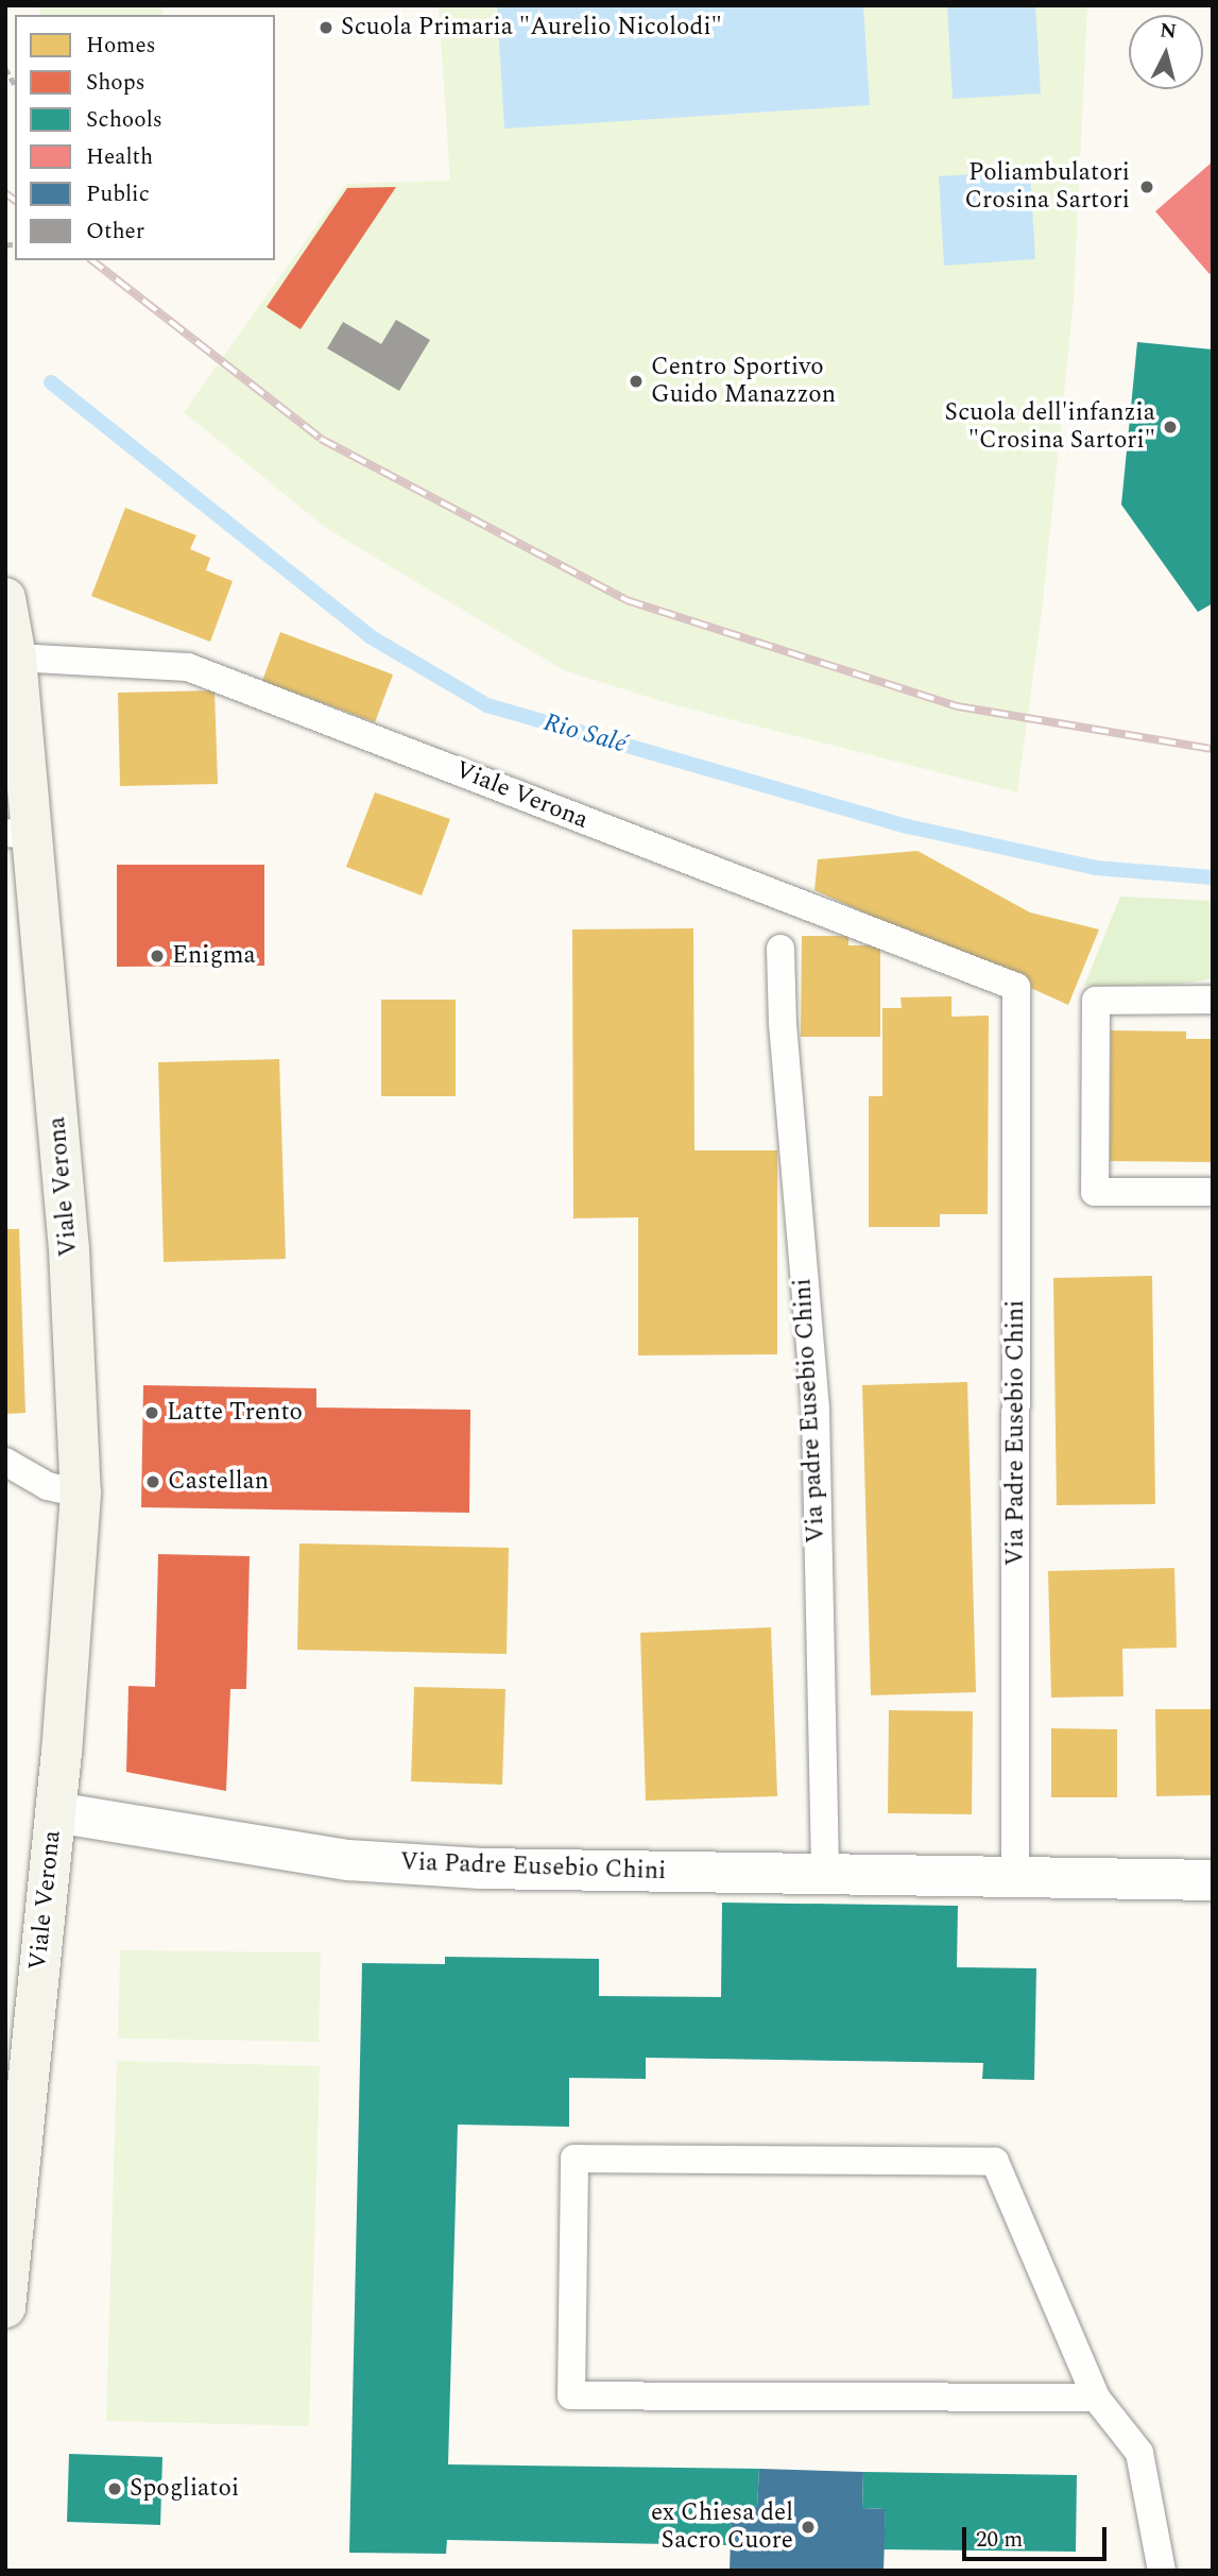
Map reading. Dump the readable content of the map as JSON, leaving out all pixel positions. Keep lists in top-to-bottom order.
{
  "streets": {
    "main road": ["Viale Verona"],
    "street": ["Via Padre Eusebio Chini"],
    "lane": ["Via padre Eusebio Chini"]
  },
  "crossings": [
    ["Viale Verona", "Via Padre Eusebio Chini"],
    ["Via padre Eusebio Chini", "Via Padre Eusebio Chini"]
  ],
  "water": ["Rio Salé"],
  "places": [
    "Scuola Primaria \"Aurelio Nicolodi\"",
    "Poliambulatori Crosina Sartori",
    "Centro Sportivo Guido Manazzon",
    "Scuola dell'infanzia \"Crosina Sartori\"",
    "Enigma",
    "Latte Trento",
    "Castellan",
    "Spogliatoi",
    "ex Chiesa del Sacro Cuore"
  ],
  "legend": [
    "Homes",
    "Shops",
    "Schools",
    "Health",
    "Public",
    "Other"
  ],
  "scale_bar": "20 m",
  "north": "top"
}
